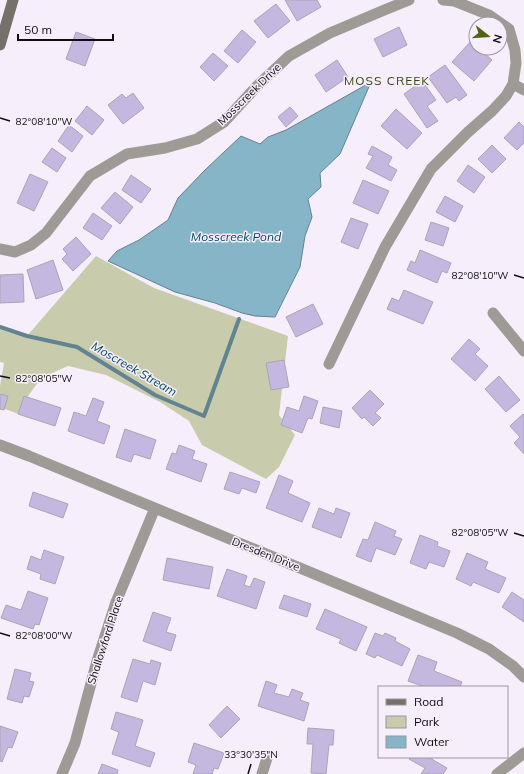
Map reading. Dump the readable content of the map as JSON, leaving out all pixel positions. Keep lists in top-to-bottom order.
{
  "streets": {
    "street": ["Mosscreek Drive", "Dresden Drive", "Shallowford Place"]
  },
  "crossings": [
    ["Dresden Drive", "Shallowford Place"]
  ],
  "districts": ["MOSS CREEK"],
  "water": ["Mosscreek Pond", "Moscreek Stream"],
  "legend": ["Road", "Park", "Water"],
  "scale_bar": "50 m",
  "north": "right",
  "coordinates": [
    "82°08'10\"W",
    "82°08'05\"W",
    "82°08'00\"W",
    "33°30'35\"N"
  ]
}
